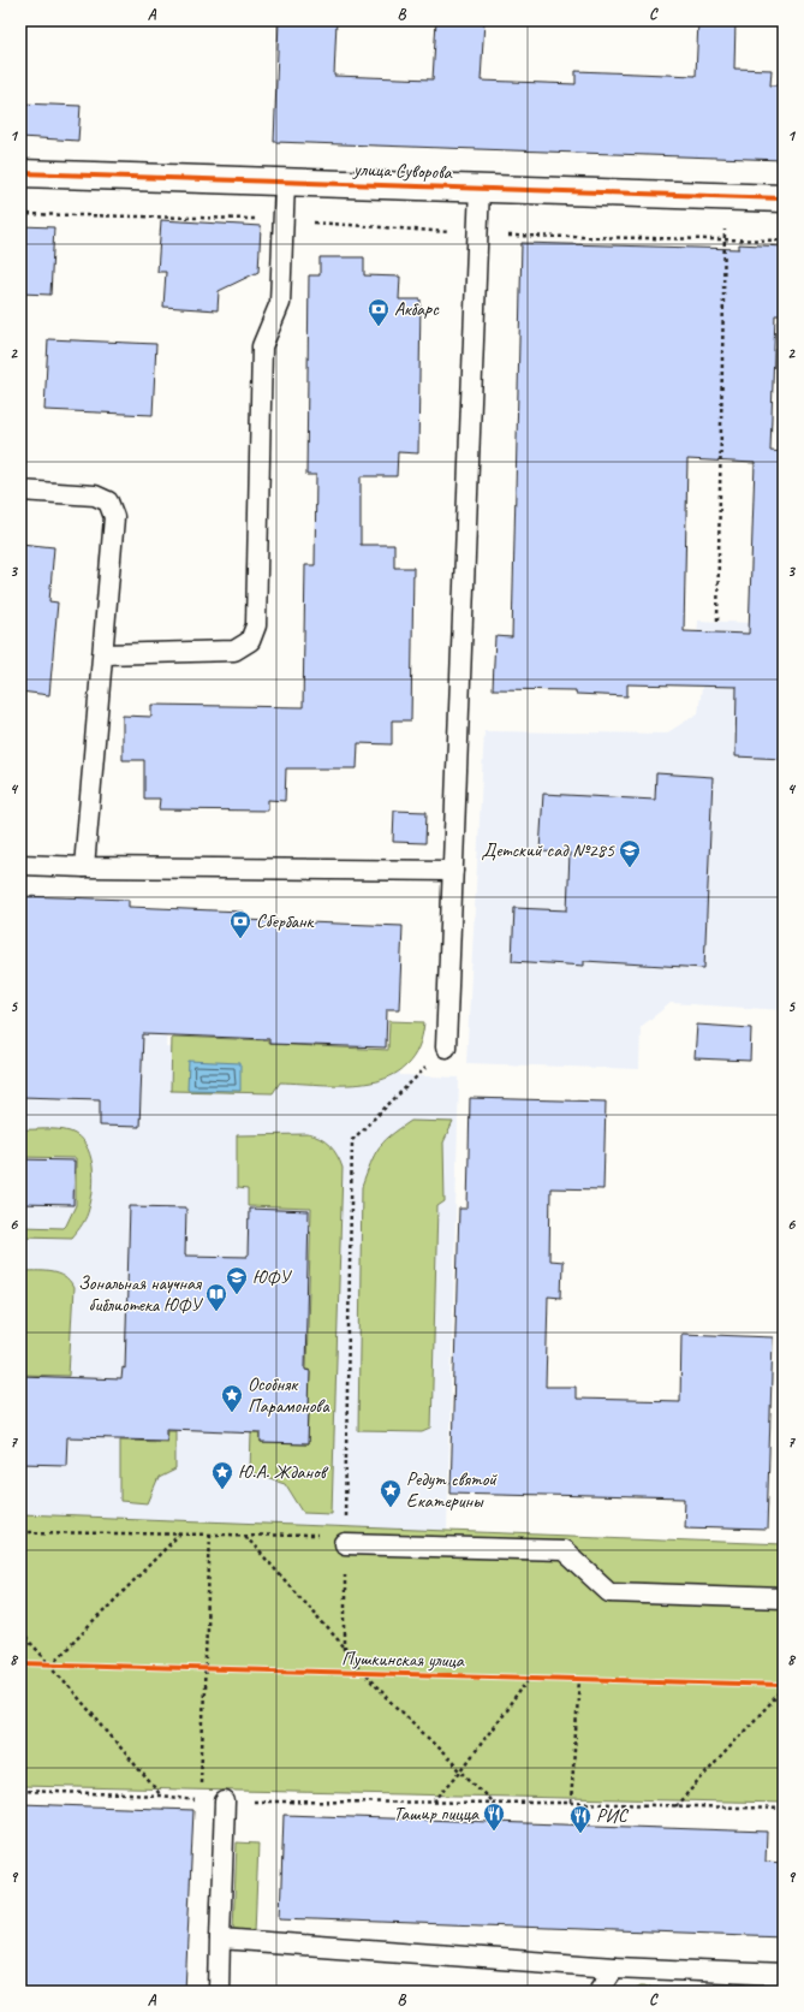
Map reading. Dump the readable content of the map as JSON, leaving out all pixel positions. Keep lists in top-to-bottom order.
{
  "streets": {
    "street": ["улица Суворова"],
    "cycle path": ["Пушкинская улица"]
  },
  "places": {
    "bank": ["Акбарс", "Сбербанк"],
    "school or university": ["Детский сад №285", "ЮФУ"],
    "library": ["Зональная научная библиотека ЮФУ"],
    "place": ["Особняк Парамонова", "Ю.А. Жданов", "Редут святой Екатерины"],
    "restaurant": ["Ташир пицца", "РИС"]
  },
  "grid": {
    "columns": ["A", "B", "C"],
    "rows": [
      "1",
      "2",
      "3",
      "4",
      "5",
      "6",
      "7",
      "8",
      "9"
    ]
  }
}
